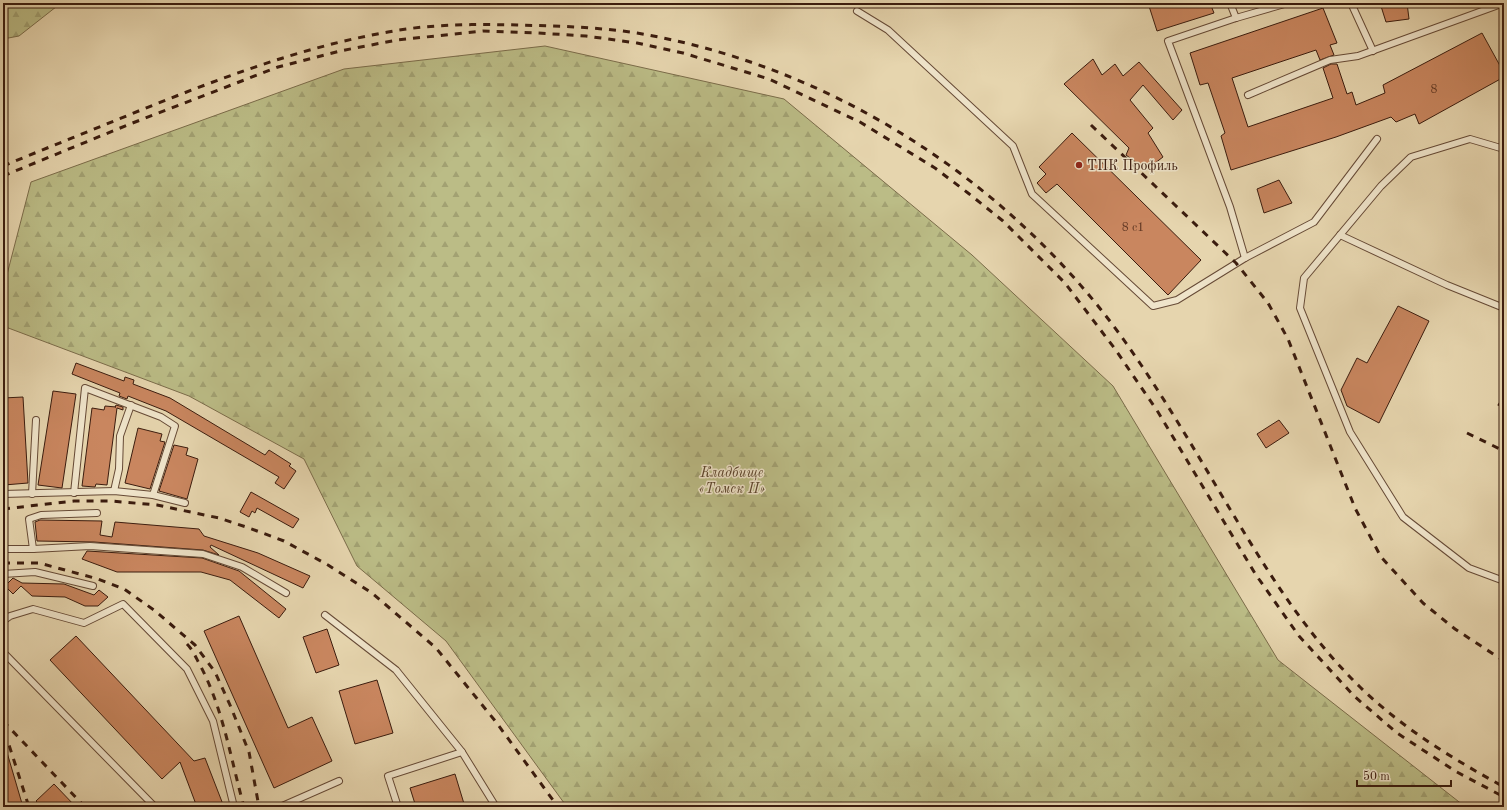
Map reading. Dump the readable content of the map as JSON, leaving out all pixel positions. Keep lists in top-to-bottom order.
{
  "parks": ["Кладбище «Томск II»"],
  "places": ["ТПК Профиль"],
  "house_numbers": ["8", "8 с1"],
  "scale_bar": "50 m"
}
